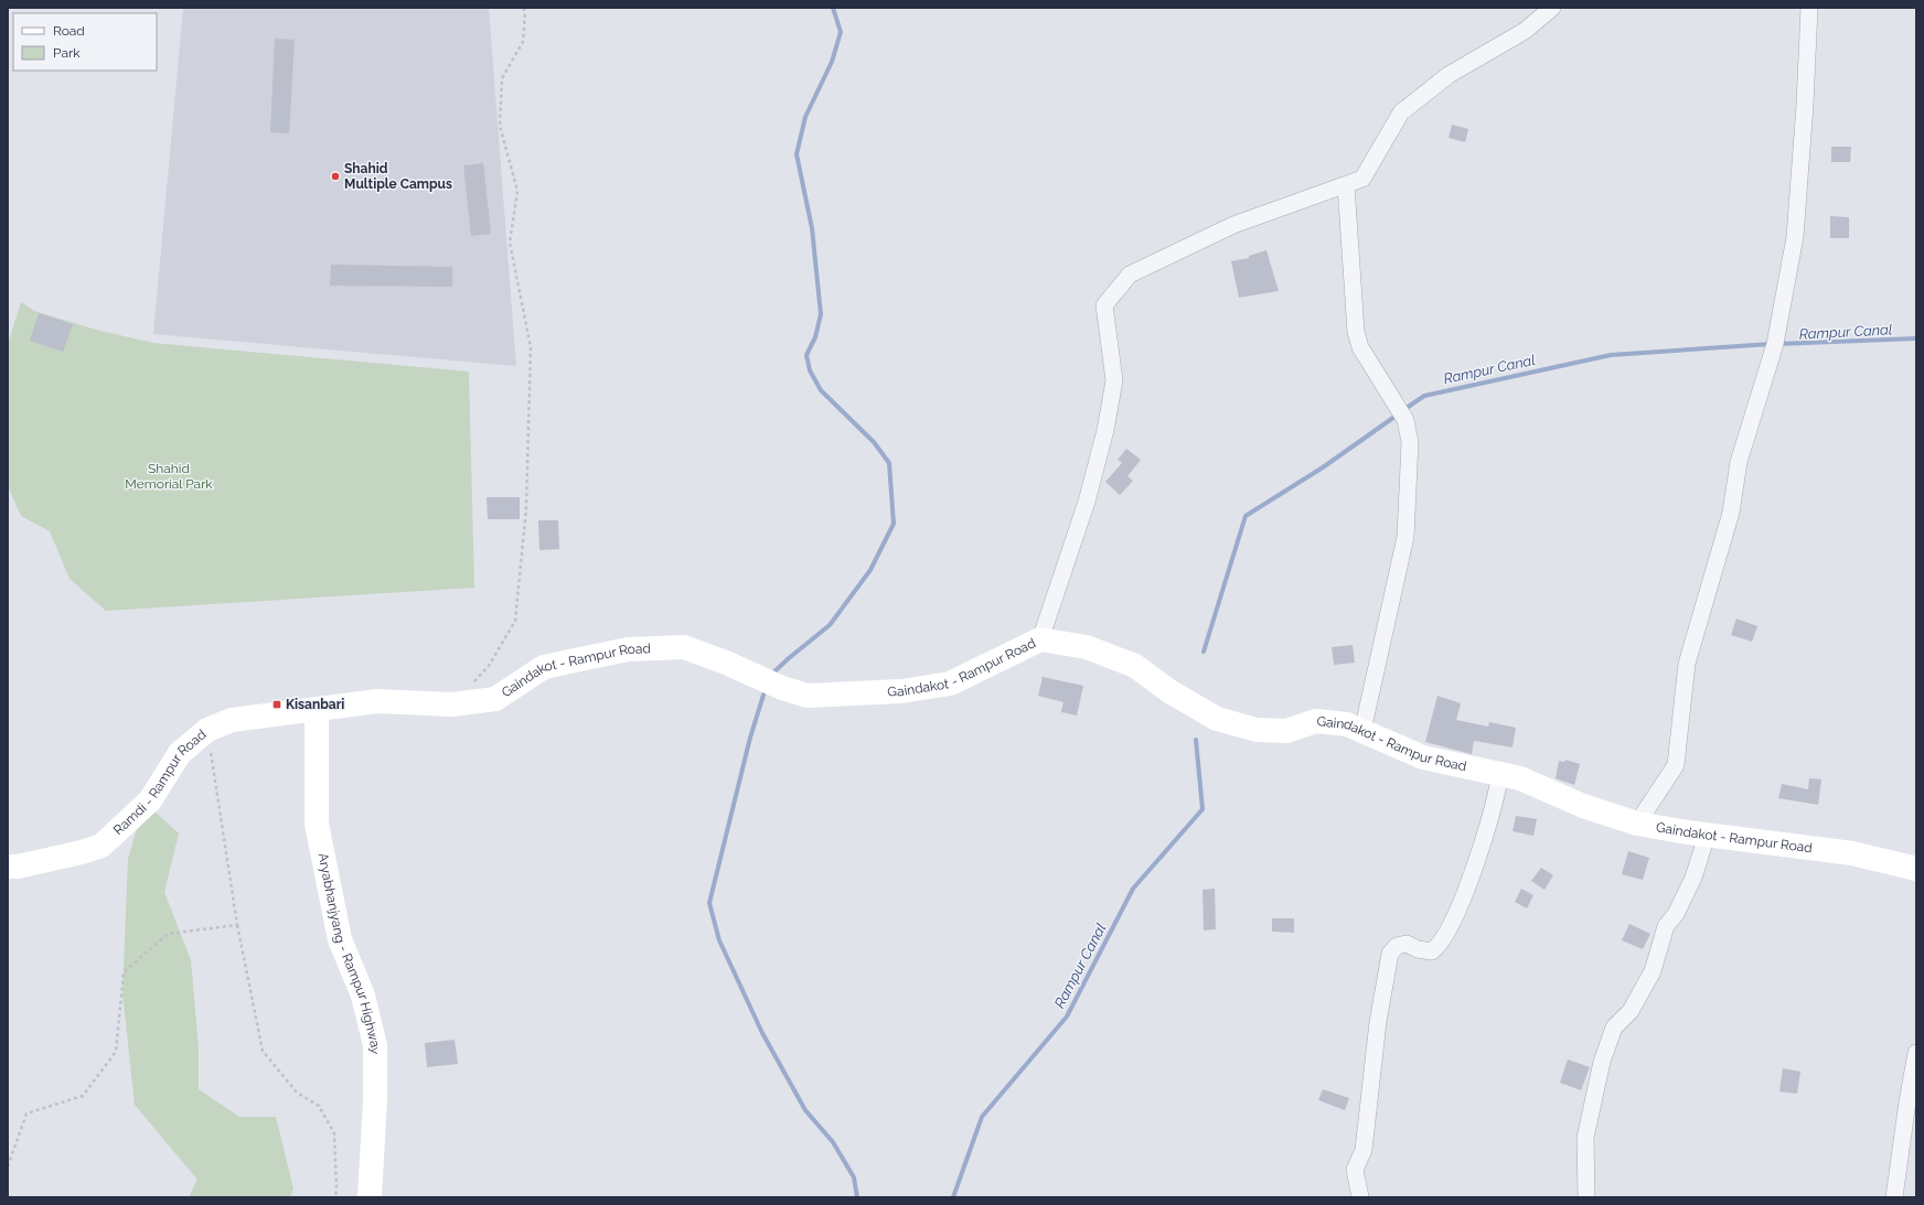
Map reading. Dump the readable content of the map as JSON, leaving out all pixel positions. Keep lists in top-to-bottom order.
{
  "streets": {
    "main road": ["Gaindakot - Rampur Road", "Ramdi - Rampur Road", "Aryabhanjyang - Rampur Highway"]
  },
  "crossings": [
    ["Gaindakot - Rampur Road", "Ramdi - Rampur Road"],
    ["Gaindakot - Rampur Road", "Aryabhanjyang - Rampur Highway"],
    ["Ramdi - Rampur Road", "Aryabhanjyang - Rampur Highway"]
  ],
  "water": ["Rampur Canal"],
  "parks": ["Shahid Memorial Park"],
  "places": {
    "other": ["Shahid Multiple Campus"],
    "transit": ["Kisanbari"]
  },
  "legend": ["Road", "Park"]
}
